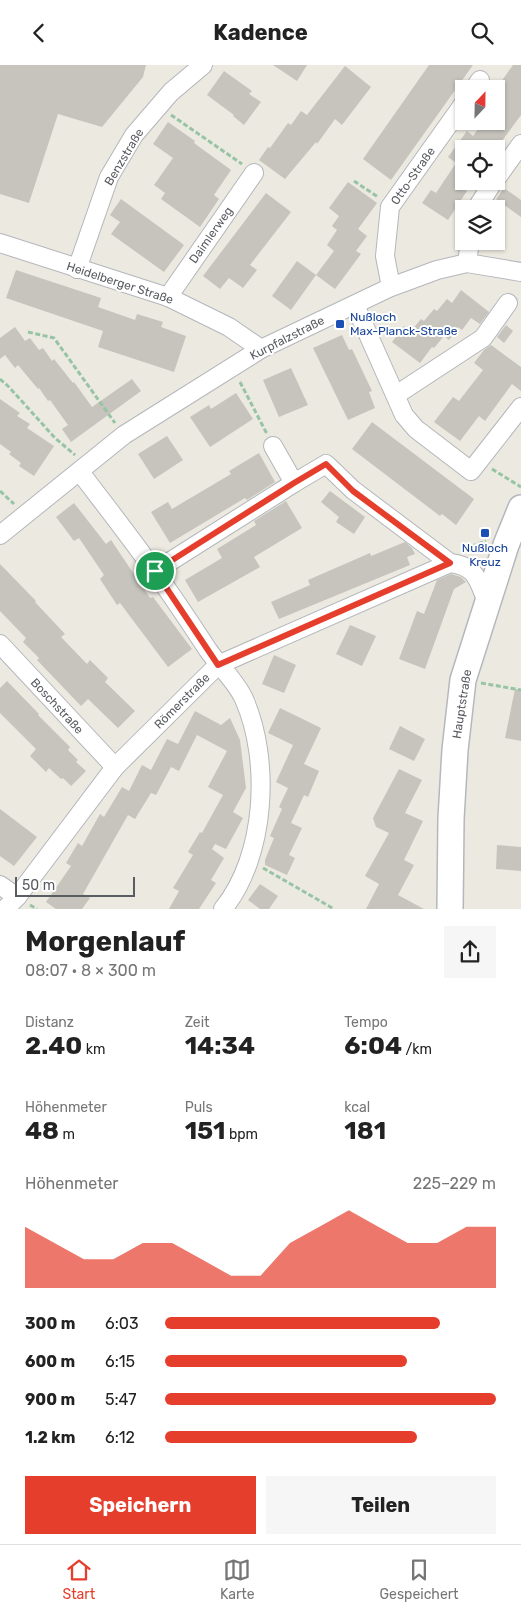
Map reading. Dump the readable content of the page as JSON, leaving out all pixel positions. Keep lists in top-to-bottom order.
{
  "streets": {
    "main road": ["Hauptstraße"],
    "street": [
      "Benzstraße",
      "Otto-Straße",
      "Daimlerweg",
      "Heidelberger Straße",
      "Kurpfalzstraße",
      "Römerstraße",
      "Boschstraße"
    ]
  },
  "crossings": [
    ["Benzstraße", "Heidelberger Straße"],
    ["Otto-Straße", "Kurpfalzstraße"],
    ["Daimlerweg", "Heidelberger Straße"],
    ["Heidelberger Straße", "Kurpfalzstraße"],
    ["Römerstraße", "Boschstraße"]
  ],
  "places": {
    "transit": ["Nußloch Max-Planck-Straße", "Nußloch Kreuz"]
  },
  "scale_bar": "50 m",
  "north": "top",
  "page": {
    "header": "Kadence",
    "scale": "50 m",
    "heading": ["Morgenlauf", "08:07 · 8 × 300 m"],
    "stats": [
      ["Distanz", "2.40 km"],
      ["Zeit", "14:34"],
      ["Tempo", "6:04 /km"],
      ["Höhenmeter", "48 m"],
      ["Puls", "151 bpm"],
      ["kcal", "181"]
    ],
    "chart": ["Höhenmeter", "225–229 m"],
    "list": [
      {
        "name": "300 m",
        "note": "6:03"
      },
      {
        "name": "600 m",
        "note": "6:15"
      },
      {
        "name": "900 m",
        "note": "5:47"
      },
      {
        "name": "1.2 km",
        "note": "6:12"
      }
    ],
    "buttons": ["Speichern", "Teilen"],
    "tabs": ["Start", "Karte", "Gespeichert"]
  }
}
